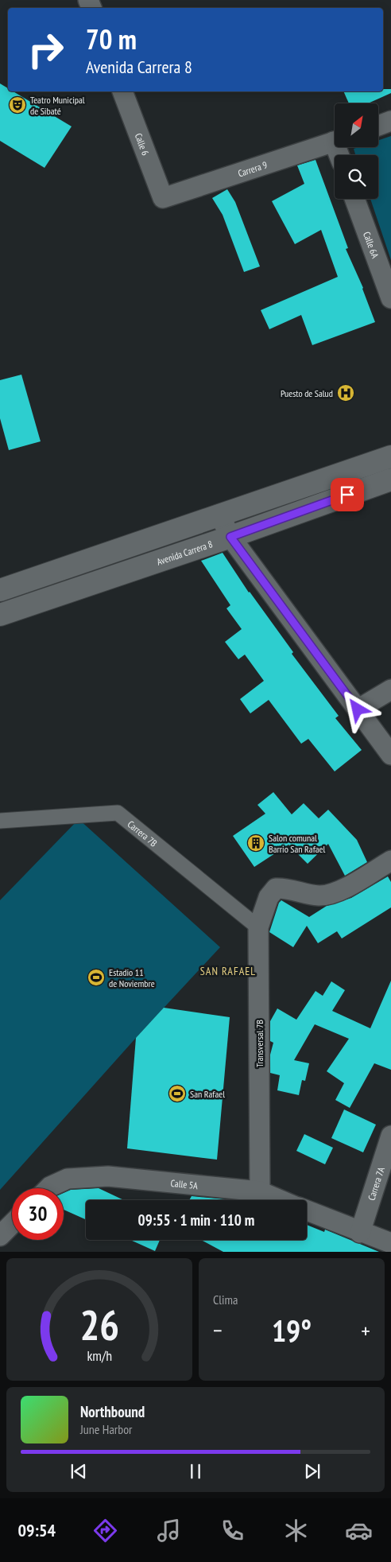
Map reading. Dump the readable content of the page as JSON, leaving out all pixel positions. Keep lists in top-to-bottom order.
{
  "streets": {
    "street": [
      "Calle 6",
      "Carrera 9",
      "Calle 6A",
      "Avenida Carrera 8",
      "Carrera 7B",
      "Transversal 7B",
      "Calle 5A",
      "Carrera 7A"
    ]
  },
  "crossings": [
    ["Calle 6", "Carrera 9"],
    ["Carrera 7B", "Transversal 7B"],
    ["Transversal 7B", "Calle 5A"],
    ["Calle 5A", "Carrera 7A"]
  ],
  "districts": ["SAN RAFAEL"],
  "places": {
    "theatre": ["Teatro Municipal de Sibaté"],
    "hospital": ["Puesto de Salud"],
    "building": ["Salon comunal Barrio San Rafael"],
    "sports": ["Estadio 11 de Noviembre", "San Rafael"]
  },
  "north": "top right",
  "page": {
    "turn": ["70 m", "Avenida Carrera 8"],
    "limit": "30",
    "trip": "09:55 · 1 min · 110 m",
    "tile": "Clima",
    "heat": ["−", "19°", "+"],
    "song": ["Northbound", "June Harbor"],
    "tabs": "09:54",
    "gauge": ["26", "km/h"]
  }
}
